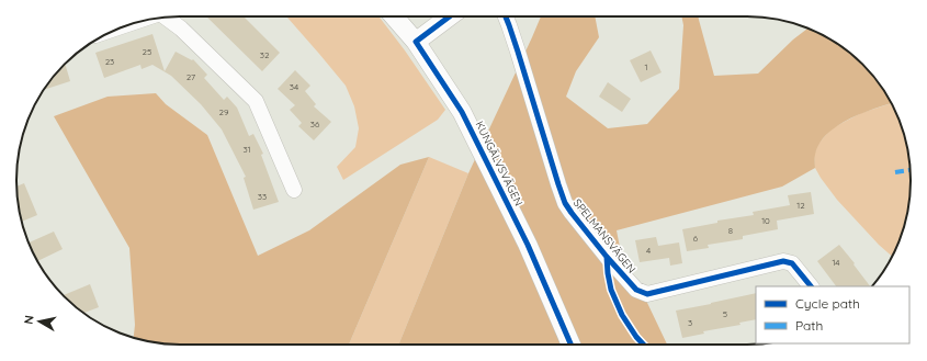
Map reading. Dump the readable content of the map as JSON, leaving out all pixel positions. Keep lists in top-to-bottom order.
{
  "streets": {
    "street": ["KUNGÄLVSVÄGEN", "SPELMANSVÄGEN"]
  },
  "house_numbers": [
    "25",
    "32",
    "23",
    "1",
    "27",
    "34",
    "29",
    "36",
    "31",
    "33",
    "12",
    "10",
    "8",
    "6",
    "4",
    "14",
    "5",
    "3"
  ],
  "legend": ["Cycle path", "Path"],
  "north": "left"
}
